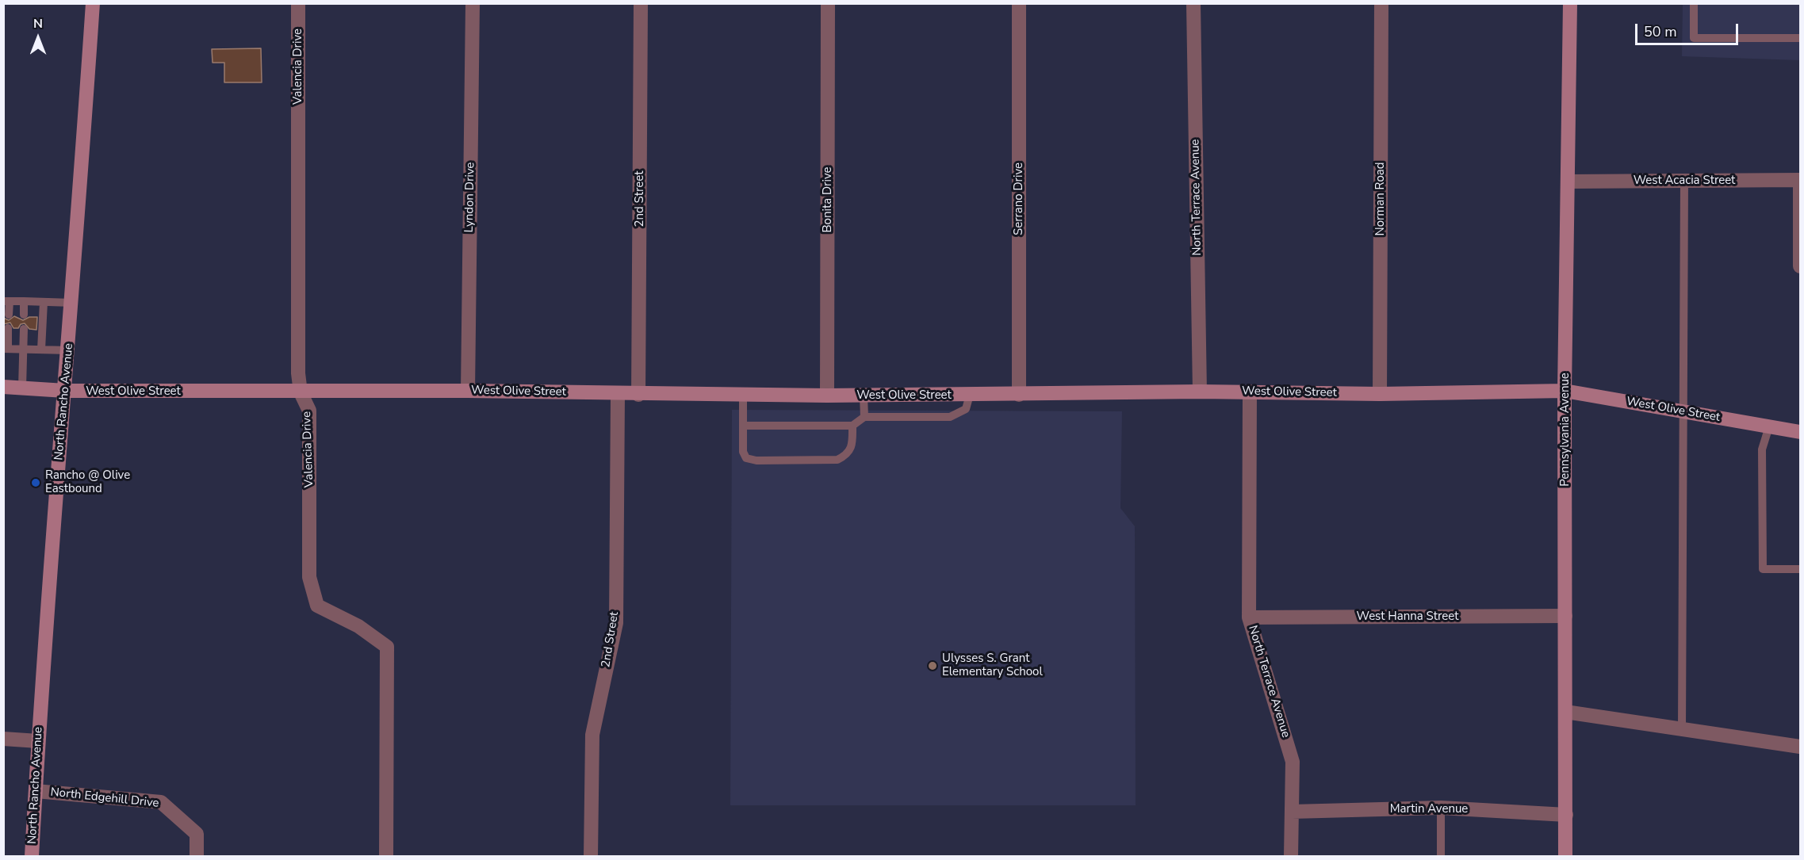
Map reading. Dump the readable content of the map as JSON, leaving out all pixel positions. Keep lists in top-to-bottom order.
{
  "streets": {
    "street": [
      "Valencia Drive",
      "West Acacia Street",
      "Lyndon Drive",
      "North Terrace Avenue",
      "2nd Street",
      "Serrano Drive",
      "Norman Road",
      "Bonita Drive",
      "West Olive Street",
      "North Rancho Avenue",
      "Pennsylvania Avenue",
      "West Hanna Street",
      "North Edgehill Drive",
      "Martin Avenue"
    ]
  },
  "crossings": [
    ["Valencia Drive", "West Olive Street"],
    ["West Acacia Street", "Pennsylvania Avenue"],
    ["Lyndon Drive", "West Olive Street"],
    ["North Terrace Avenue", "West Olive Street"],
    ["North Terrace Avenue", "West Hanna Street"],
    ["North Terrace Avenue", "Martin Avenue"],
    ["2nd Street", "West Olive Street"],
    ["Serrano Drive", "West Olive Street"],
    ["Norman Road", "West Olive Street"],
    ["Bonita Drive", "West Olive Street"],
    ["West Olive Street", "North Rancho Avenue"],
    ["West Olive Street", "Pennsylvania Avenue"],
    ["North Rancho Avenue", "North Edgehill Drive"],
    ["Pennsylvania Avenue", "West Hanna Street"],
    ["Pennsylvania Avenue", "Martin Avenue"]
  ],
  "places": ["Rancho @ Olive Eastbound", "Ulysses S. Grant Elementary School"],
  "scale_bar": "50 m",
  "north": "top"
}
